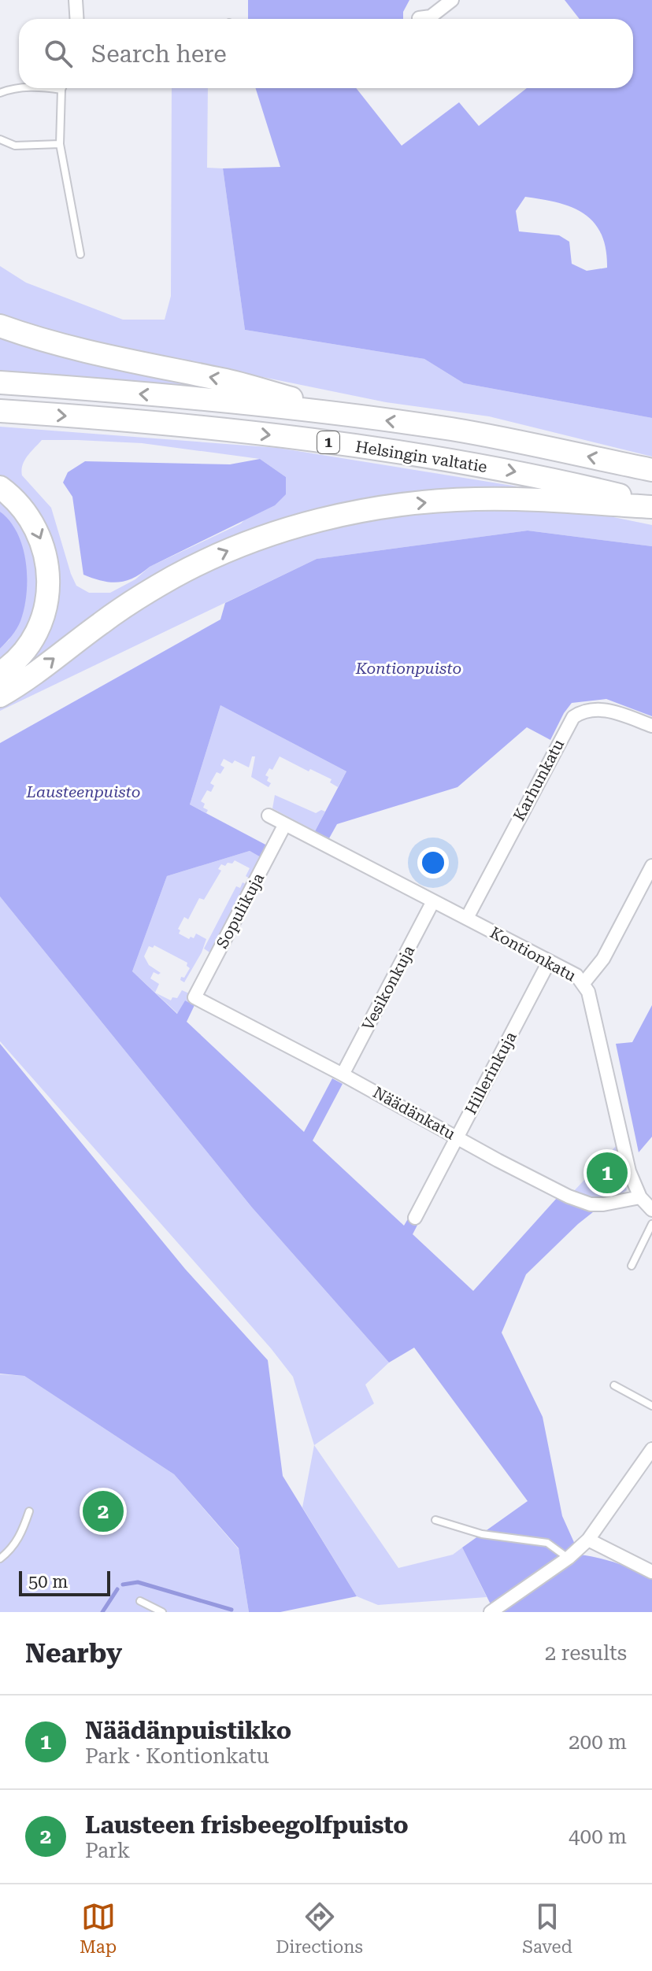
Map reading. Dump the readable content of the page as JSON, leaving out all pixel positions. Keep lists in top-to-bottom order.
{
  "streets": {
    "highway": ["1", "Helsingin valtatie"],
    "street": [
      "Karhunkatu",
      "Sopulikuja",
      "Kontionkatu",
      "Vesikonkuja",
      "Hillerinkuja",
      "Näädänkatu"
    ]
  },
  "crossings": [
    ["Karhunkatu", "Kontionkatu"],
    ["Sopulikuja", "Kontionkatu"],
    ["Sopulikuja", "Näädänkatu"],
    ["Kontionkatu", "Vesikonkuja"],
    ["Kontionkatu", "Hillerinkuja"],
    ["Kontionkatu", "Näädänkatu"],
    ["Vesikonkuja", "Näädänkatu"],
    ["Hillerinkuja", "Näädänkatu"]
  ],
  "parks": ["Kontionpuisto", "Lausteenpuisto"],
  "scale_bar": "50 m",
  "page": {
    "search": "Search here",
    "pins": ["1", "2"],
    "scale": "50 m",
    "heading": ["Nearby", "2 results"],
    "list": [
      {
        "mark": "1",
        "name": "Näädänpuistikko",
        "note": "Park · Kontionkatu",
        "value": "200 m"
      },
      {
        "mark": "2",
        "name": "Lausteen frisbeegolfpuisto",
        "note": "Park",
        "value": "400 m"
      }
    ],
    "nav": ["Map", "Directions", "Saved"]
  }
}
